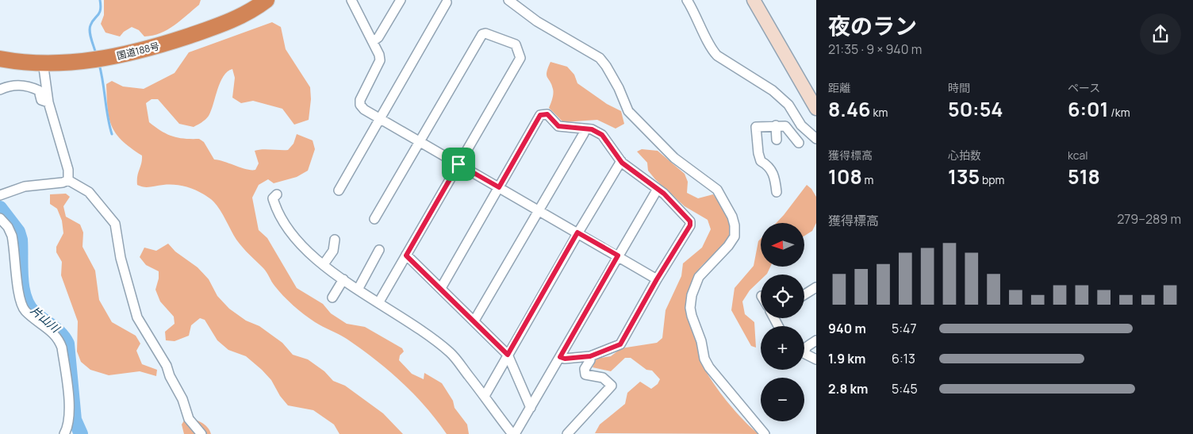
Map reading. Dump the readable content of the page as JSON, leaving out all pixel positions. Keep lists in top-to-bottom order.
{
  "streets": {
    "highway": ["国道188号"]
  },
  "water": ["片山川"],
  "north": "left",
  "page": {
    "heading": ["夜のラン", "21:35 · 9 × 940 m"],
    "stats": [
      ["距離", "8.46 km"],
      ["時間", "50:54"],
      ["ペース", "6:01 /km"],
      ["獲得標高", "108 m"],
      ["心拍数", "135 bpm"],
      ["kcal", "518"]
    ],
    "chart": ["獲得標高", "279–289 m"],
    "map_buttons": ["+", "−"],
    "list": [
      {
        "name": "940 m",
        "note": "5:47"
      },
      {
        "name": "1.9 km",
        "note": "6:13"
      },
      {
        "name": "2.8 km",
        "note": "5:45"
      }
    ]
  }
}
